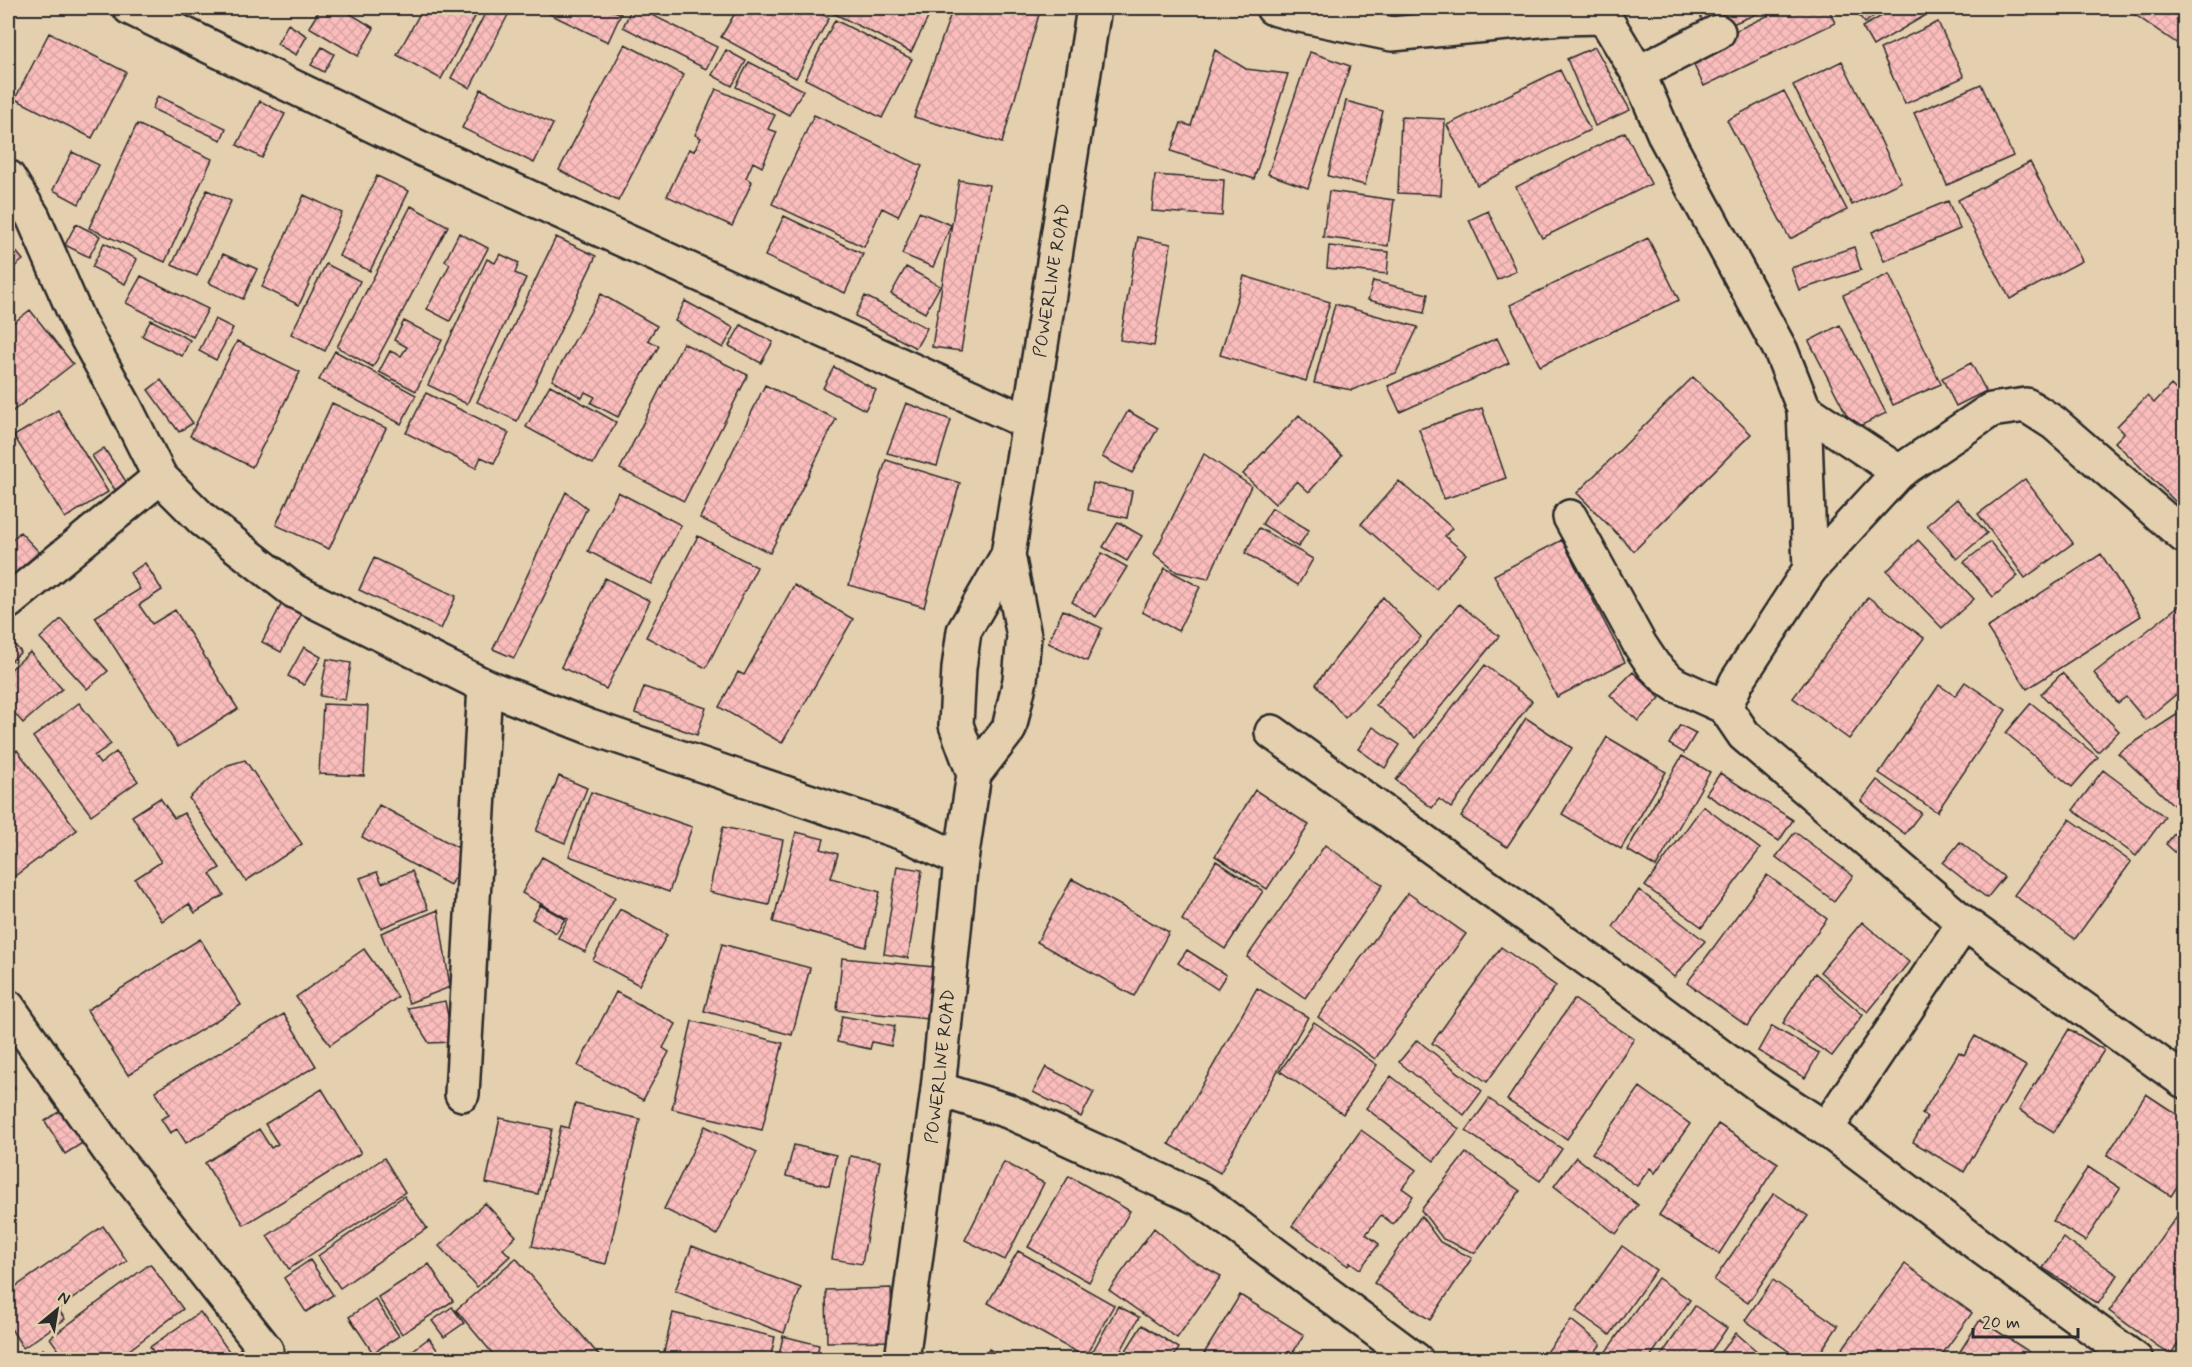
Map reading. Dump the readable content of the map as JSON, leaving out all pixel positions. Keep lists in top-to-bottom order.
{
  "streets": {
    "street": ["POWERLINE ROAD"]
  },
  "scale_bar": "20 m",
  "north": "top right"
}
